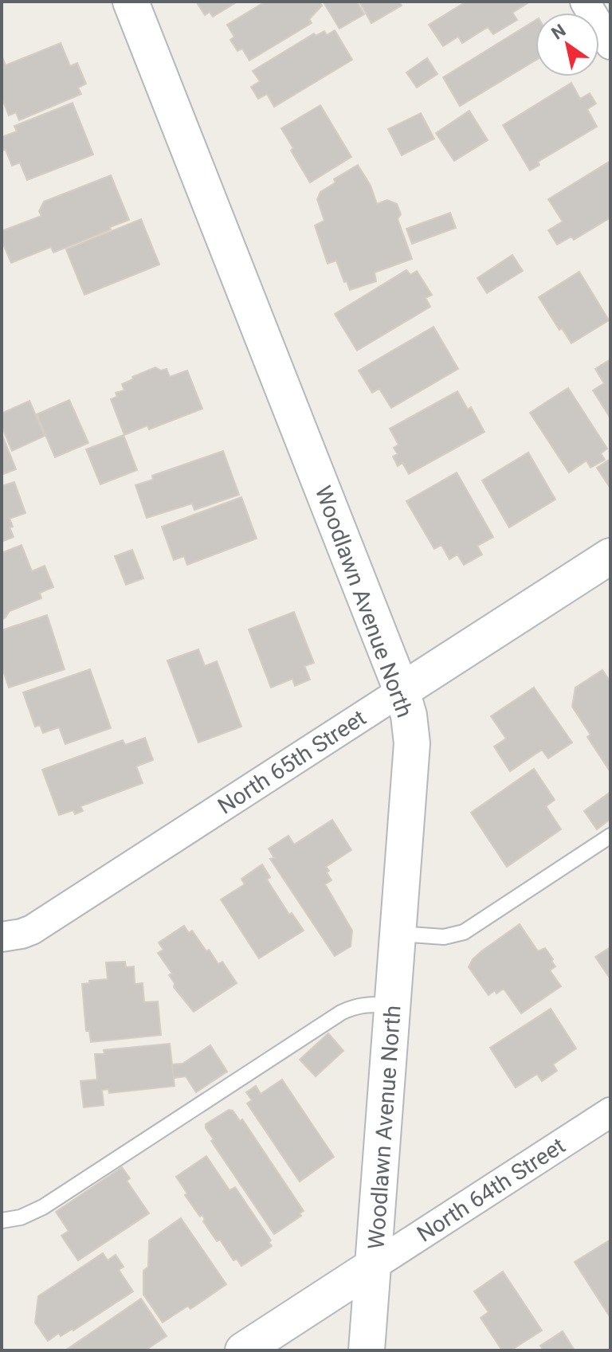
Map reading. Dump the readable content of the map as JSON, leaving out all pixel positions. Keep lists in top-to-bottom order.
{
  "streets": {
    "main road": ["Woodlawn Avenue North", "North 65th Street", "North 64th Street"]
  },
  "crossings": [
    ["Woodlawn Avenue North", "North 65th Street"],
    ["Woodlawn Avenue North", "North 64th Street"]
  ],
  "north": "top left"
}
